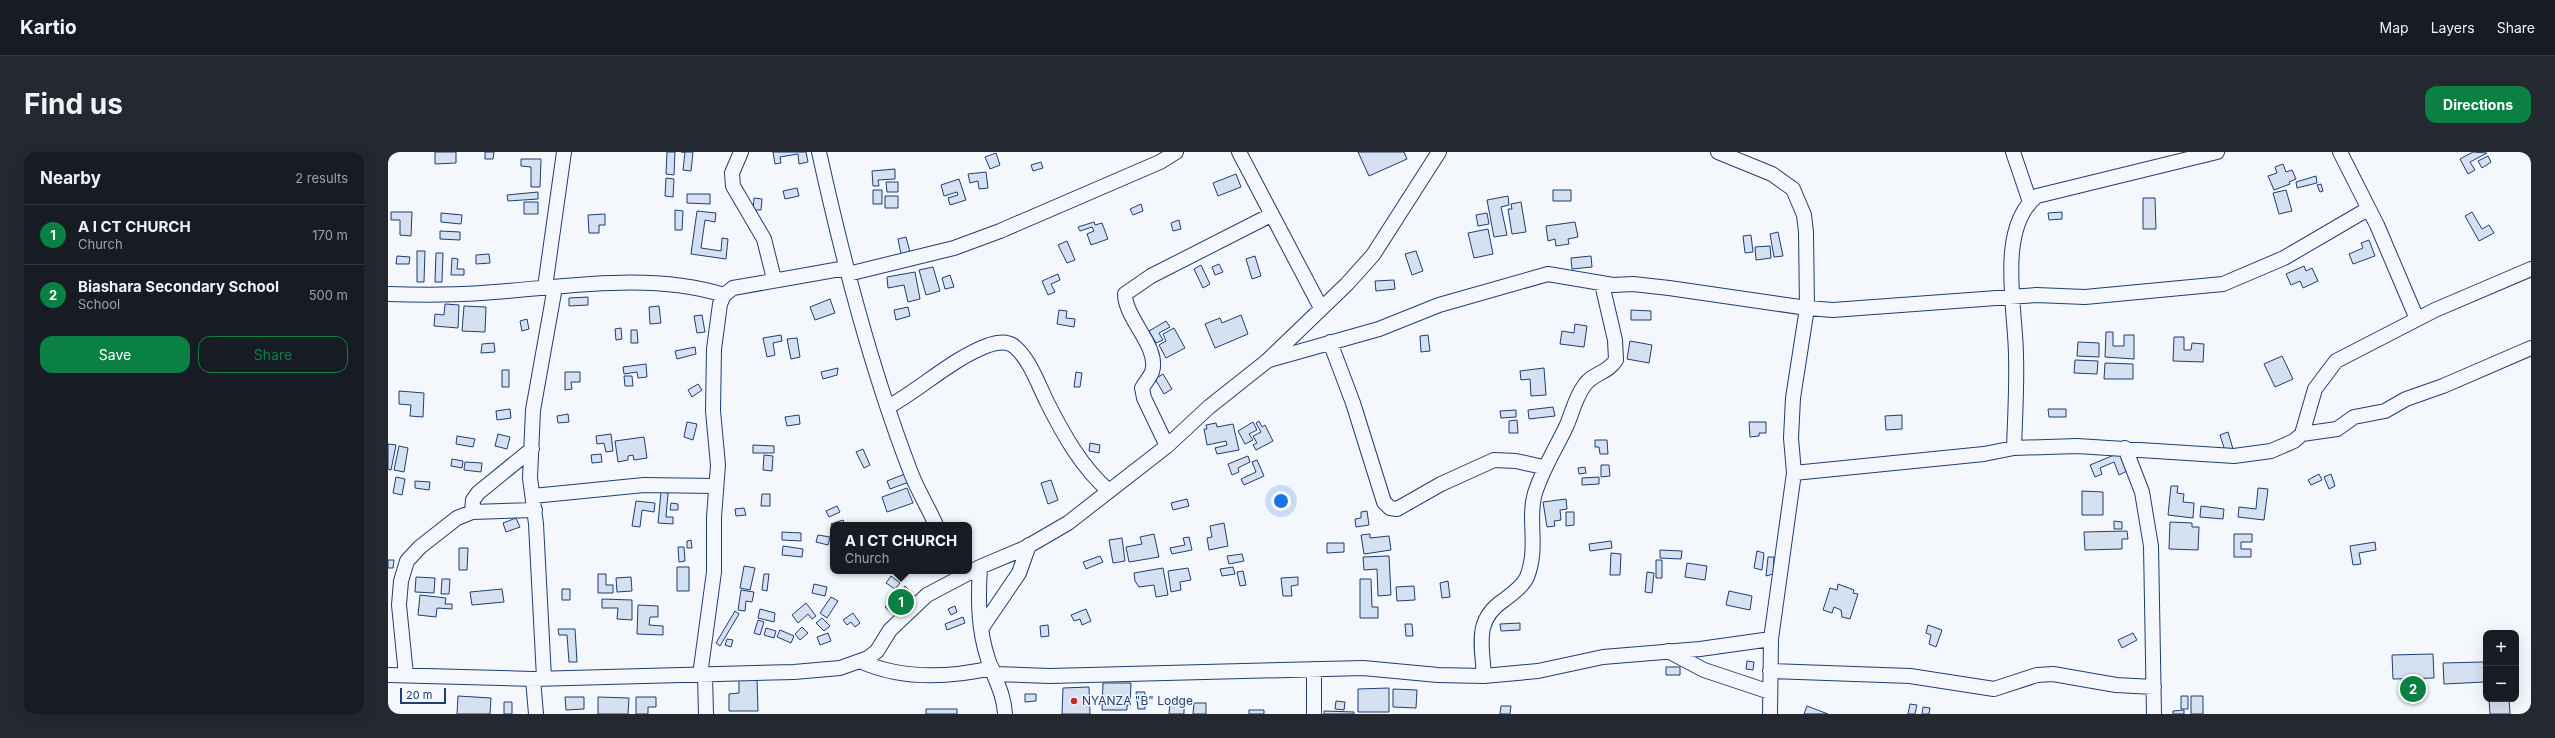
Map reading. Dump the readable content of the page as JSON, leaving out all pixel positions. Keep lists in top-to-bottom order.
{
  "places": ["NYANZA \"B\" Lodge"],
  "scale_bar": "20 m",
  "page": {
    "header": "Kartio",
    "nav": ["Map", "Layers", "Share"],
    "buttons": [
      "Directions",
      ["Save", "Share"]
    ],
    "title": "Find us",
    "heading": ["Nearby", "2 results"],
    "list": [
      {
        "mark": "1",
        "name": "A I CT CHURCH",
        "note": "Church",
        "value": "170 m"
      },
      {
        "mark": "2",
        "name": "Biashara Secondary School",
        "note": "School",
        "value": "500 m"
      }
    ],
    "popup": ["A I CT CHURCH", "Church"],
    "pins": ["1", "2"],
    "map_buttons": ["+", "−"],
    "scale": "20 m"
  }
}
